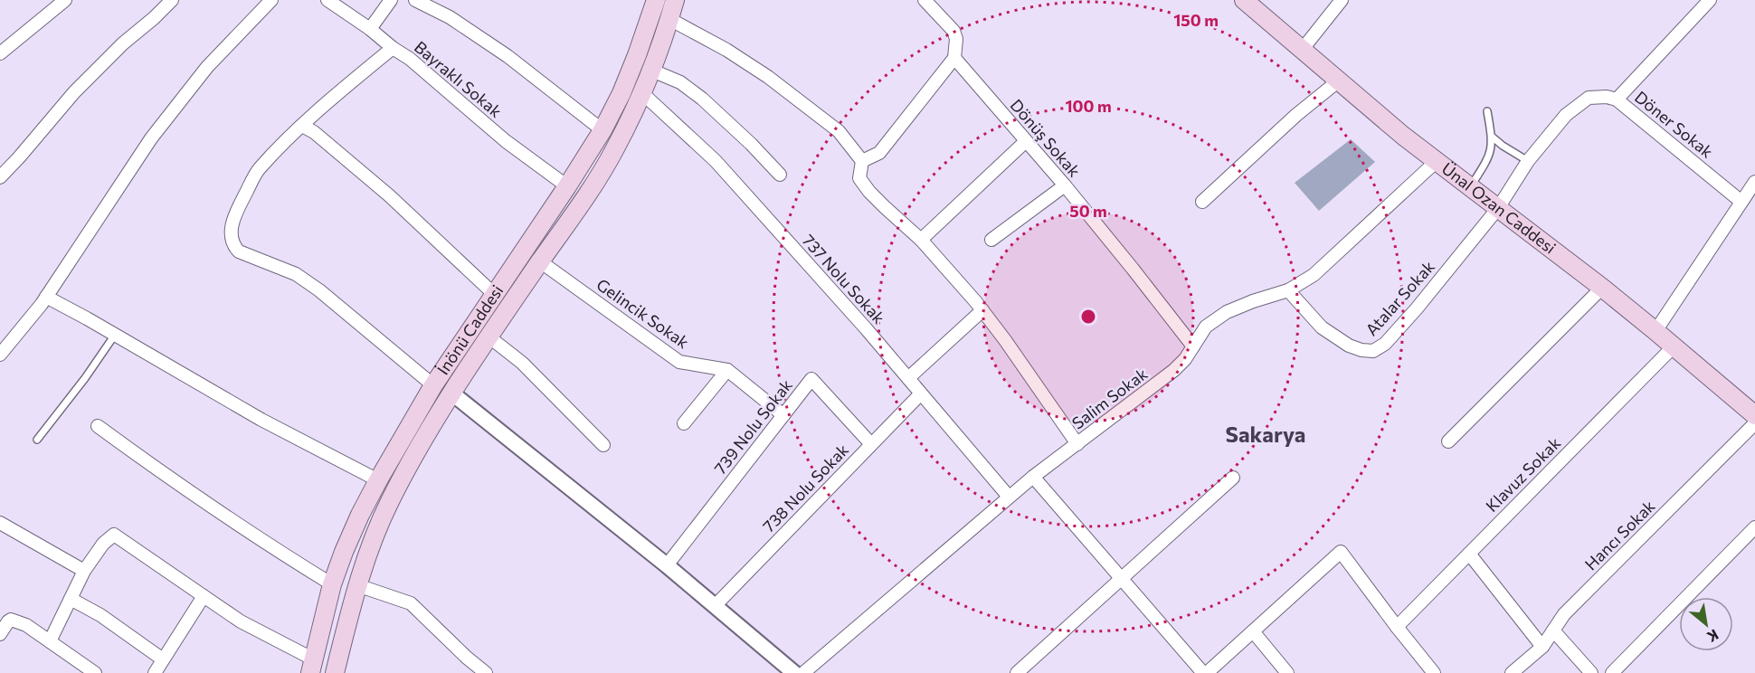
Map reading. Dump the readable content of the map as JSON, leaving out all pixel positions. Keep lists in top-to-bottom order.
{
  "streets": {
    "main road": ["Ünal Ozan Caddesi", "İnönü Caddesi"],
    "street": [
      "Bayraklı Sokak",
      "Döner Sokak",
      "Dönüş Sokak",
      "737 Nolu Sokak",
      "Atalar Sokak",
      "Gelincik Sokak",
      "Salim Sokak",
      "739 Nolu Sokak",
      "Klavuz Sokak",
      "738 Nolu Sokak",
      "Hancı Sokak"
    ]
  },
  "crossings": [
    ["Bayraklı Sokak", "İnönü Caddesi"],
    ["Döner Sokak", "Ünal Ozan Caddesi"],
    ["Döner Sokak", "Atalar Sokak"],
    ["Dönüş Sokak", "Salim Sokak"],
    ["Ünal Ozan Caddesi", "Atalar Sokak"],
    ["Ünal Ozan Caddesi", "Salim Sokak"],
    ["Ünal Ozan Caddesi", "Klavuz Sokak"],
    ["737 Nolu Sokak", "İnönü Caddesi"],
    ["737 Nolu Sokak", "Salim Sokak"],
    ["737 Nolu Sokak", "738 Nolu Sokak"],
    ["Atalar Sokak", "Salim Sokak"],
    ["Gelincik Sokak", "İnönü Caddesi"],
    ["Gelincik Sokak", "739 Nolu Sokak"],
    ["739 Nolu Sokak", "738 Nolu Sokak"]
  ],
  "districts": ["Sakarya"],
  "north": "bottom right",
  "rings": ["150 m", "100 m", "50 m"]
}
